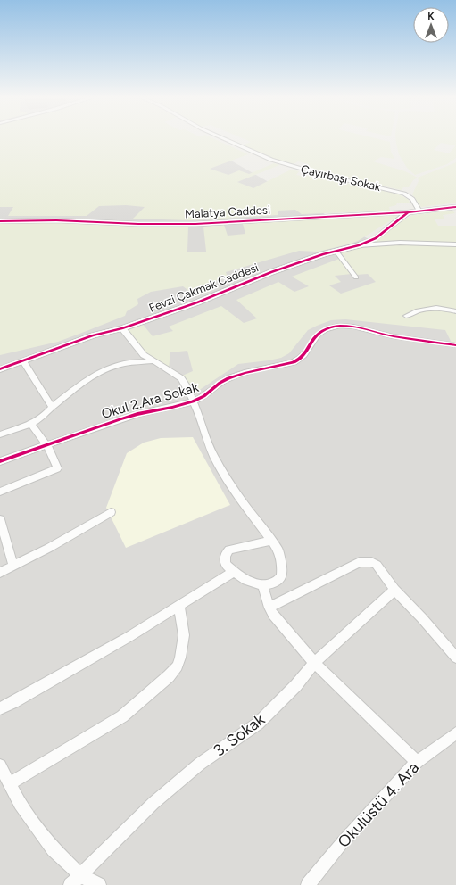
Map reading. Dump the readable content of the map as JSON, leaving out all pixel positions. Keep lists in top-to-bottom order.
{
  "streets": {
    "street": [
      "Çayırbaşı Sokak",
      "Malatya Caddesi",
      "Fevzi Çakmak Caddesi",
      "Okul 2.Ara Sokak",
      "3. Sokak",
      "Okulüstü 4. Ara"
    ]
  },
  "crossings": [
    ["Çayırbaşı Sokak", "Malatya Caddesi"],
    ["Malatya Caddesi", "Fevzi Çakmak Caddesi"]
  ],
  "north": "top"
}
